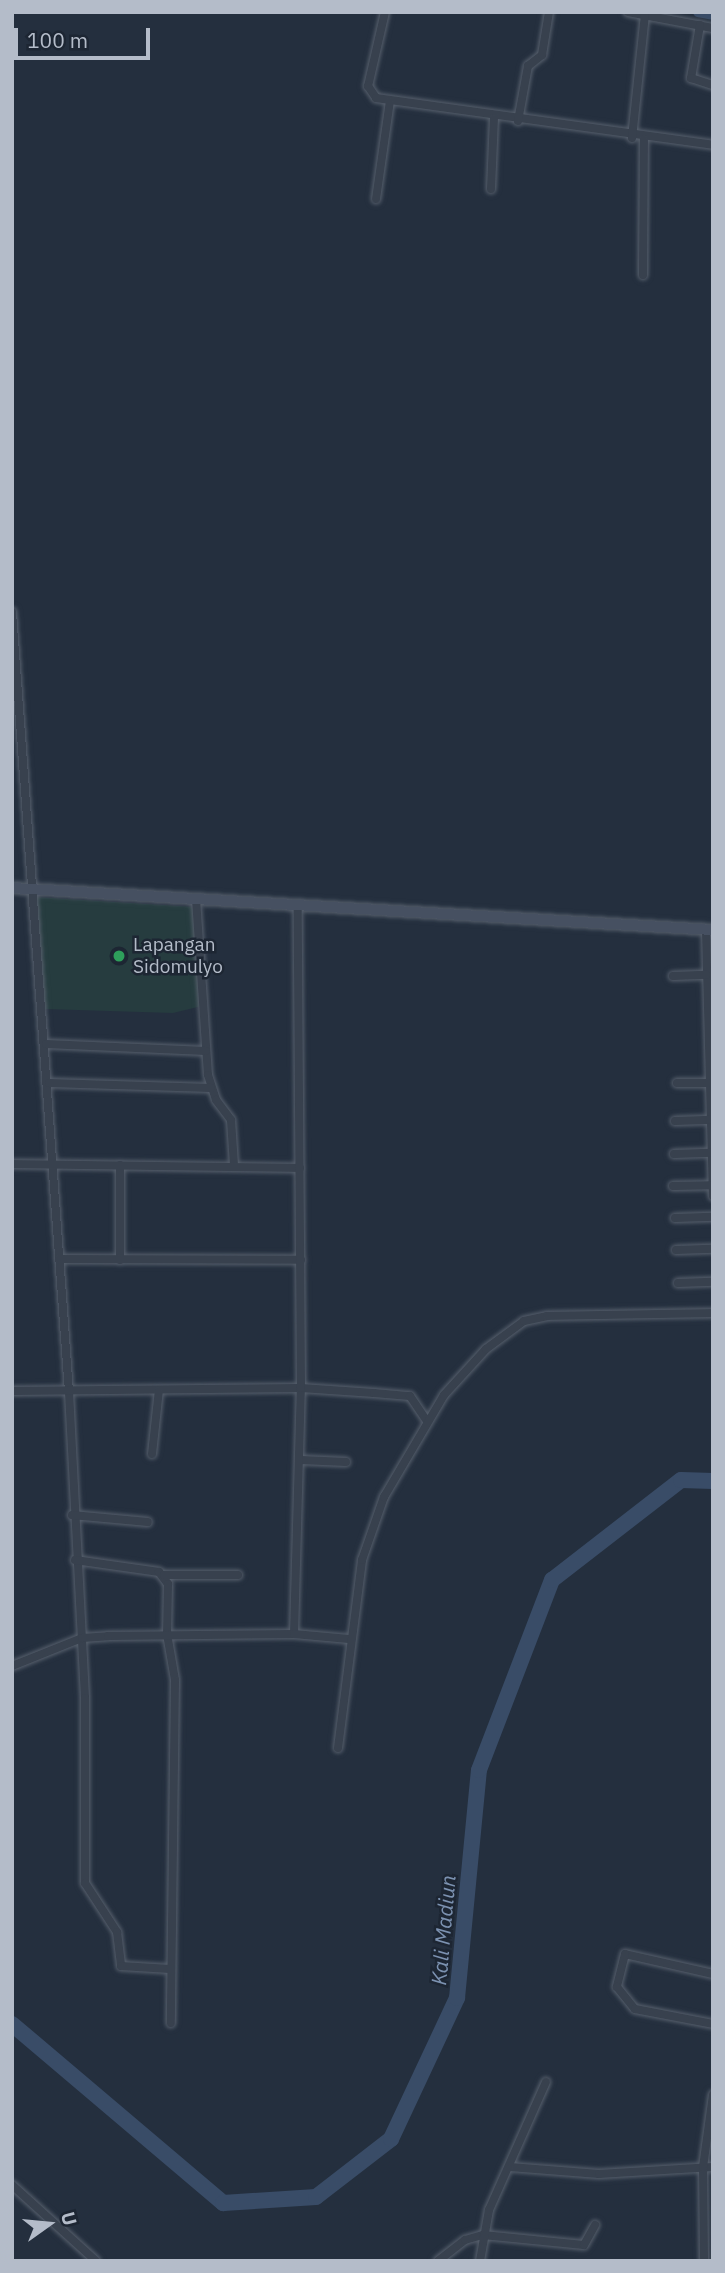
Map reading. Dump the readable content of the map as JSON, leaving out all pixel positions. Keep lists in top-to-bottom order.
{
  "water": ["Kali Madiun"],
  "places": ["Lapangan Sidomulyo"],
  "scale_bar": "100 m",
  "north": "right"
}
